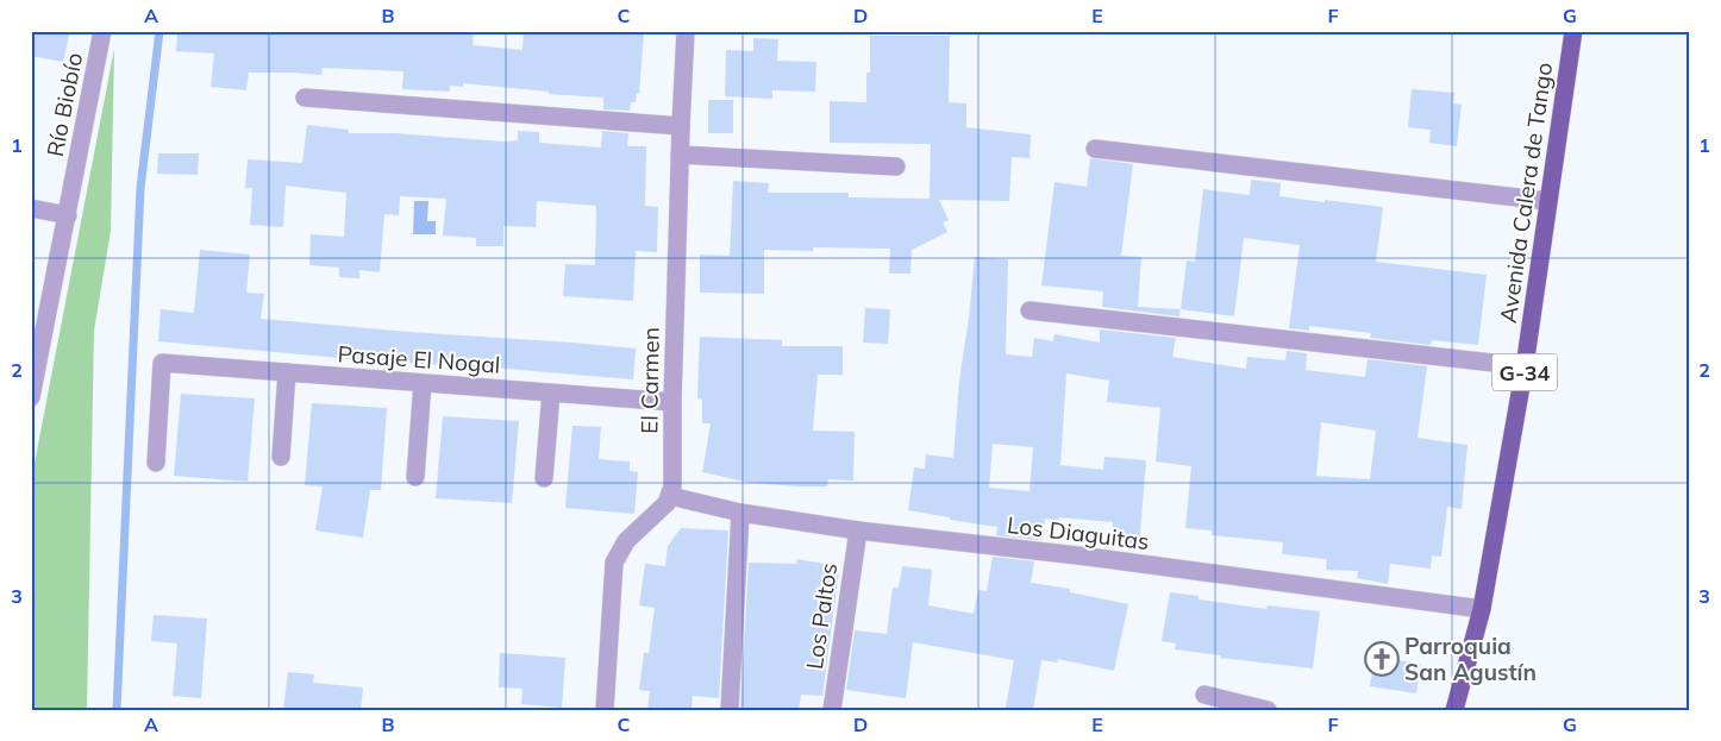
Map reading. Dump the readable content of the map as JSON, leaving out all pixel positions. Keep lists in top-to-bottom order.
{
  "streets": {
    "main road": ["Avenida Calera de Tango", "G-34"],
    "street": [
      "Río Biobío",
      "Pasaje El Nogal",
      "El Carmen",
      "Los Diaguitas",
      "Los Paltos"
    ]
  },
  "crossings": [
    ["Avenida Calera de Tango", "Los Diaguitas"],
    ["Pasaje El Nogal", "El Carmen"],
    ["El Carmen", "Los Diaguitas"],
    ["Los Diaguitas", "Los Paltos"]
  ],
  "places": {
    "church": ["Parroquia San Agustín"]
  },
  "grid": {
    "columns": [
      "A",
      "B",
      "C",
      "D",
      "E",
      "F",
      "G"
    ],
    "rows": ["1", "2", "3"]
  }
}
